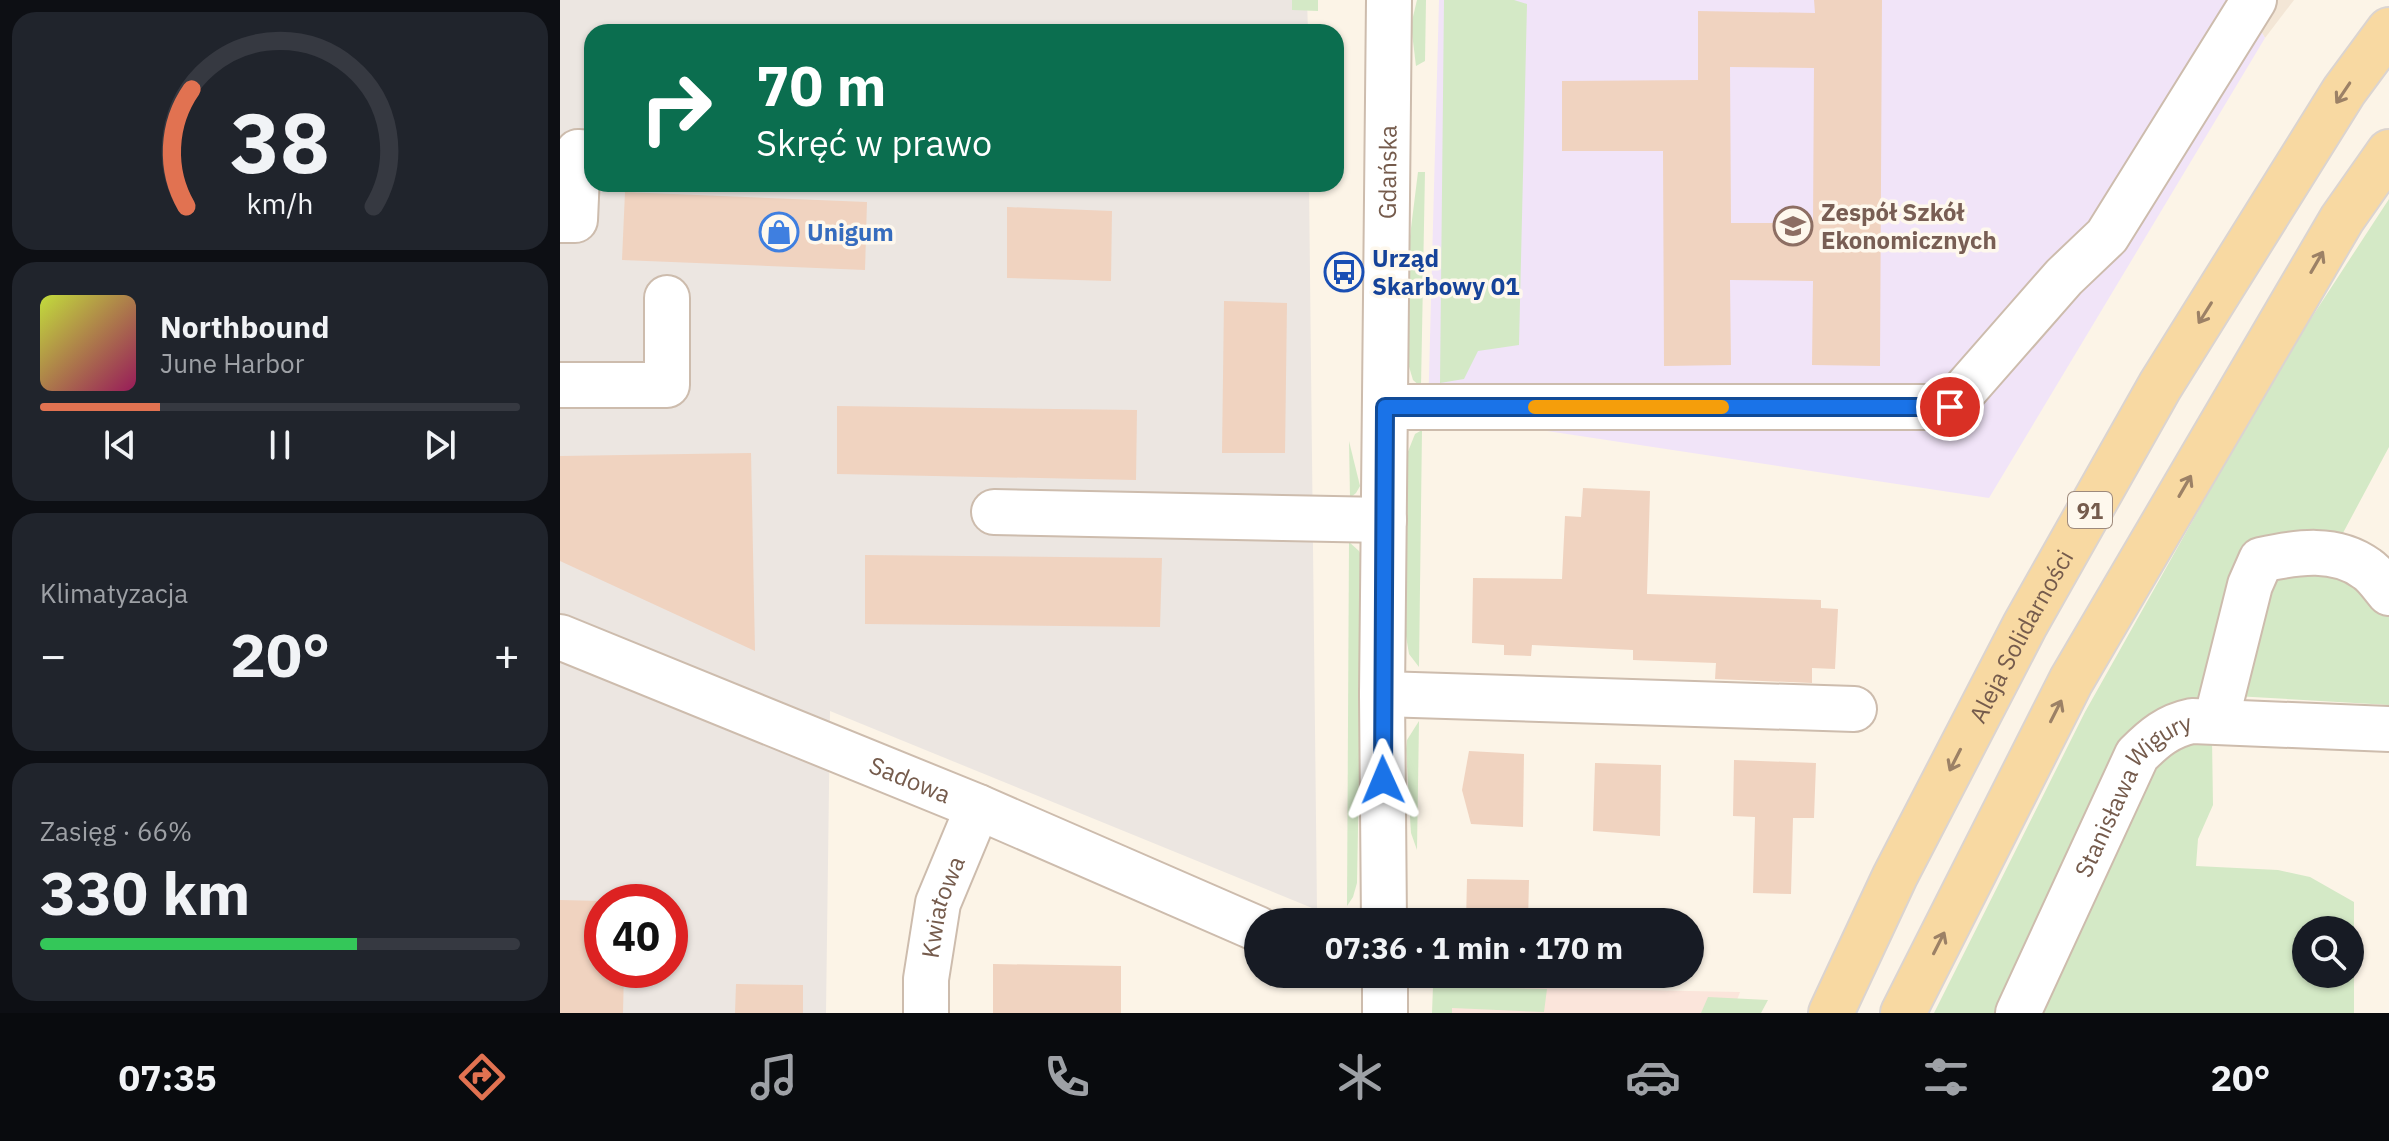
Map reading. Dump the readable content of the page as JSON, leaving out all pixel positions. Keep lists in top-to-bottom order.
{
  "streets": {
    "main road": ["91", "Aleja Solidarności"],
    "street": [
      "Gdańska",
      "Sadowa",
      "Stanisława Wigury",
      "Kwiatowa"
    ]
  },
  "crossings": [
    ["Sadowa", "Kwiatowa"]
  ],
  "places": {
    "school or university": ["Zespół Szkół Ekonomicznych"],
    "shop": ["Unigum"],
    "bus stop": ["Urząd Skarbowy 01"]
  },
  "page": {
    "turn": ["70 m", "Skręć w prawo"],
    "song": ["Northbound", "June Harbor"],
    "tile": [
      "Klimatyzacja",
      ["Zasięg · 66%", "330 km"]
    ],
    "heat": ["−", "20°", "+"],
    "limit": "40",
    "trip": "07:36 · 1 min · 170 m",
    "tabs": ["07:35", "20°"],
    "gauge": ["38", "km/h"]
  }
}
